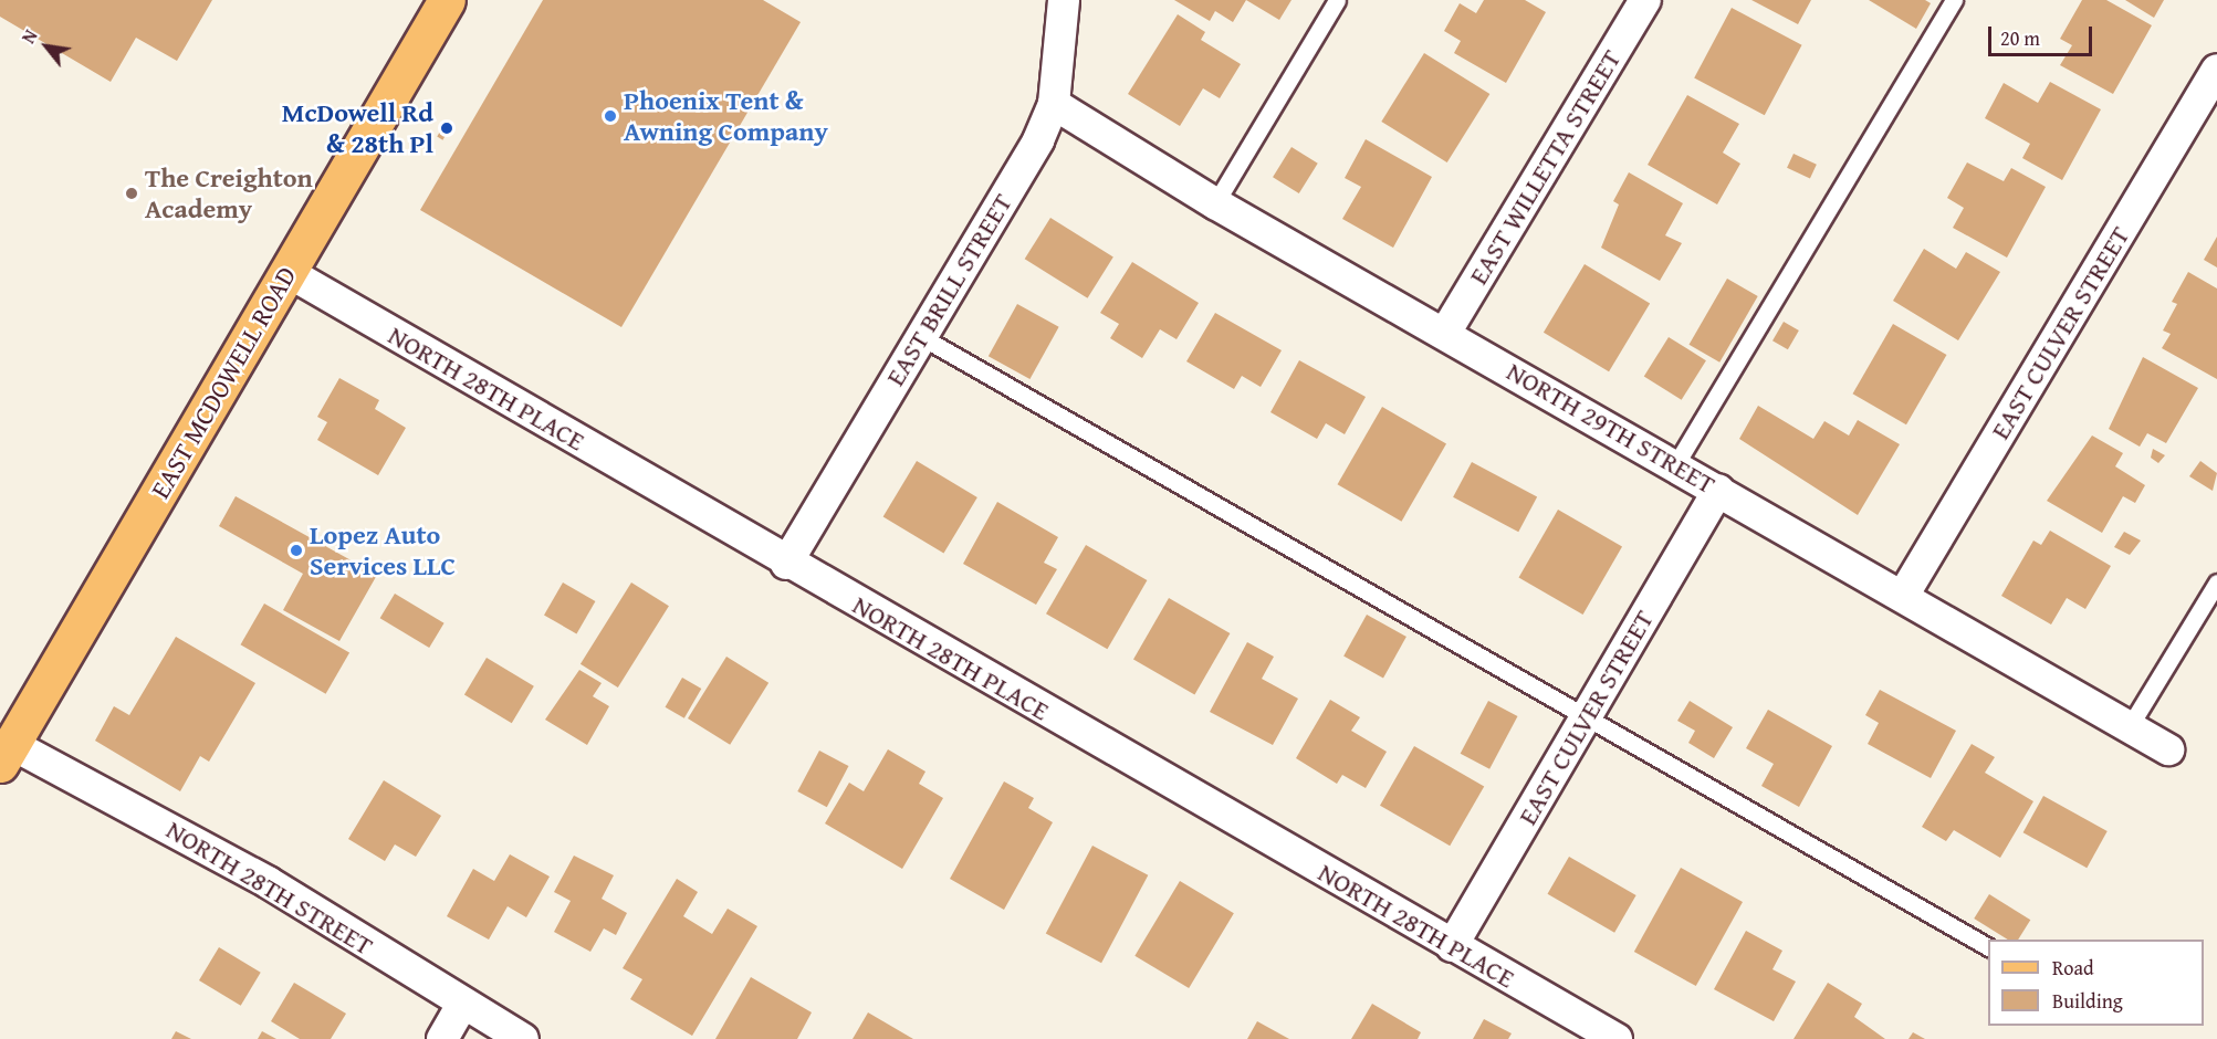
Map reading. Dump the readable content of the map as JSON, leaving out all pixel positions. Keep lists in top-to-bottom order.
{
  "streets": {
    "main road": ["EAST MCDOWELL ROAD"],
    "street": [
      "EAST WILLETTA STREET",
      "EAST BRILL STREET",
      "EAST CULVER STREET",
      "NORTH 28TH PLACE",
      "NORTH 29TH STREET",
      "NORTH 28TH STREET"
    ]
  },
  "crossings": [
    ["EAST WILLETTA STREET", "NORTH 29TH STREET"],
    ["EAST BRILL STREET", "NORTH 28TH PLACE"],
    ["EAST BRILL STREET", "NORTH 29TH STREET"],
    ["EAST CULVER STREET", "NORTH 28TH PLACE"],
    ["EAST CULVER STREET", "NORTH 29TH STREET"],
    ["EAST MCDOWELL ROAD", "NORTH 28TH PLACE"],
    ["EAST MCDOWELL ROAD", "NORTH 28TH STREET"]
  ],
  "places": [
    "Phoenix Tent & Awning Company",
    "McDowell Rd & 28th Pl",
    "The Creighton Academy",
    "Lopez Auto Services LLC"
  ],
  "legend": ["Road", "Building"],
  "scale_bar": "20 m",
  "north": "top left"
}
